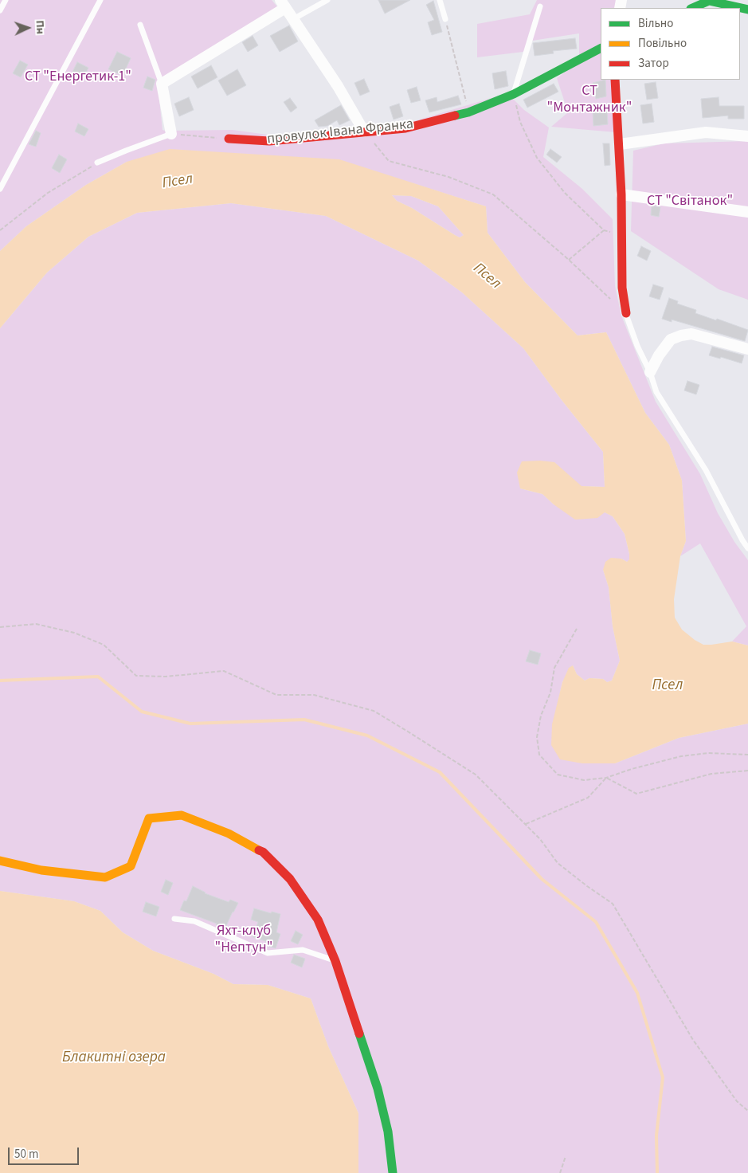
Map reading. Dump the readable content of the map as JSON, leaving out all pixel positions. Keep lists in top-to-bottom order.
{
  "streets": {
    "street": ["провулок Івана Франка"]
  },
  "water": ["Псел", "Блакитні озера"],
  "parks": [
    "СТ \"Енергетик-1\"",
    "СТ \"Монтажник\"",
    "СТ \"Світанок\"",
    "Яхт-клуб \"Нептун\""
  ],
  "legend": ["Вільно", "Повільно", "Затор"],
  "scale_bar": "50 m",
  "north": "right"
}
